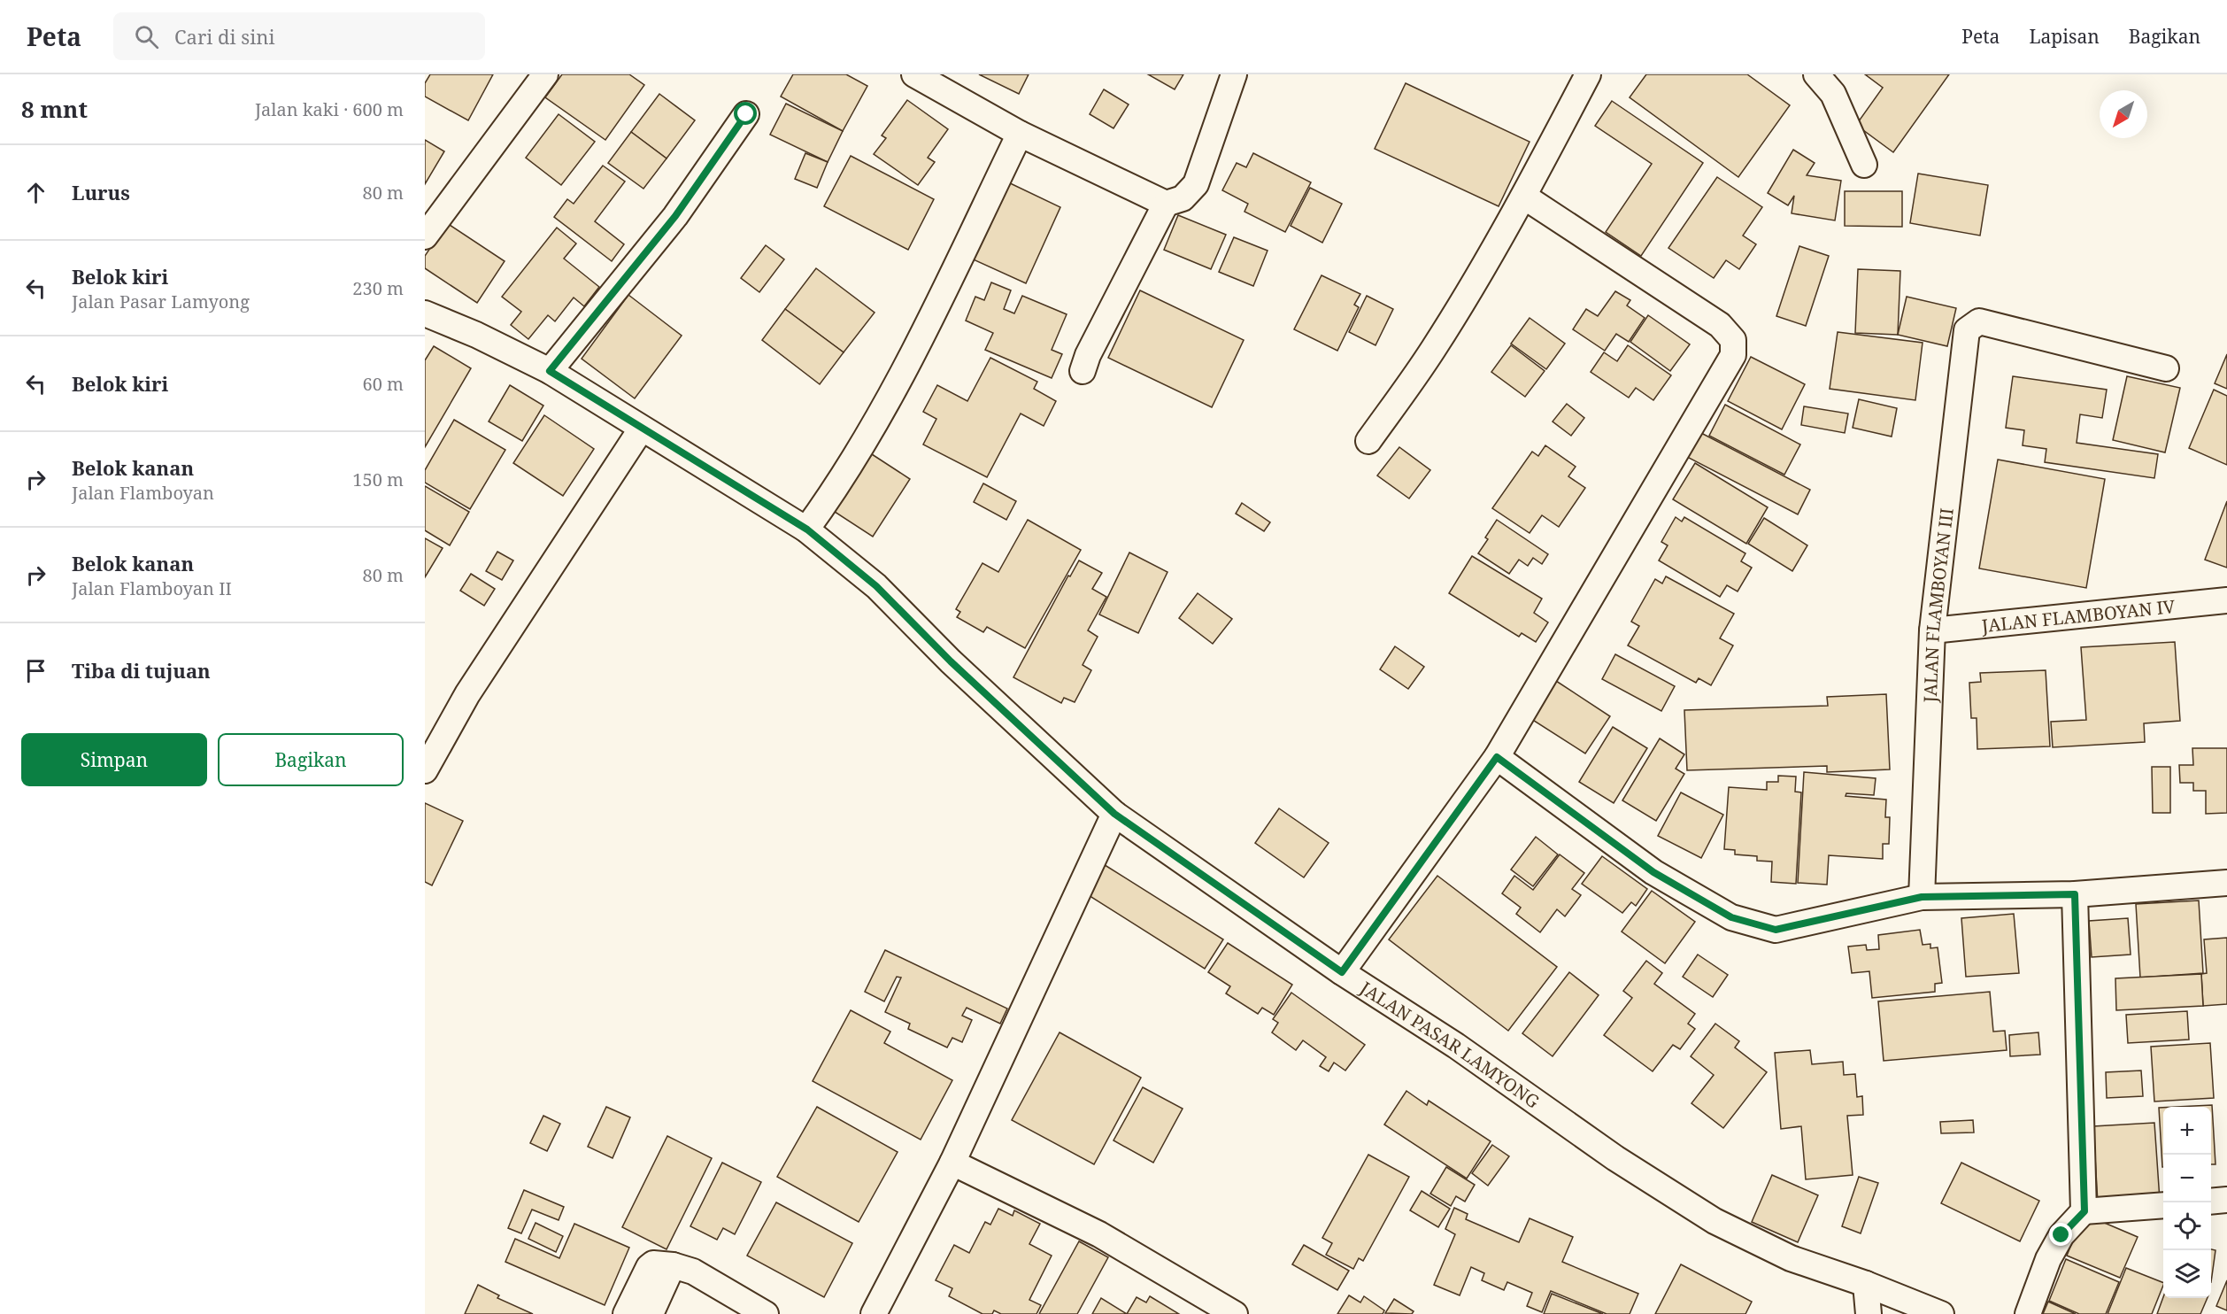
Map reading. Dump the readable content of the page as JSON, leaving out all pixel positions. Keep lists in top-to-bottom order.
{
  "streets": {
    "street": ["JALAN FLAMBOYAN III", "JALAN FLAMBOYAN IV", "JALAN PASAR LAMYONG"]
  },
  "crossings": [
    ["JALAN FLAMBOYAN III", "JALAN FLAMBOYAN IV"]
  ],
  "north": "bottom left",
  "page": {
    "header": "Peta",
    "search": "Cari di sini",
    "nav": ["Peta", "Lapisan", "Bagikan"],
    "heading": ["8 mnt", "Jalan kaki · 600 m"],
    "list": [
      ["Lurus", "80 m"],
      ["Belok kiri", "Jalan Pasar Lamyong", "230 m"],
      ["Belok kiri", "60 m"],
      ["Belok kanan", "Jalan Flamboyan", "150 m"],
      ["Belok kanan", "Jalan Flamboyan II", "80 m"],
      "Tiba di tujuan"
    ],
    "buttons": ["Simpan", "Bagikan"],
    "map_buttons": ["+", "−"]
  }
}
